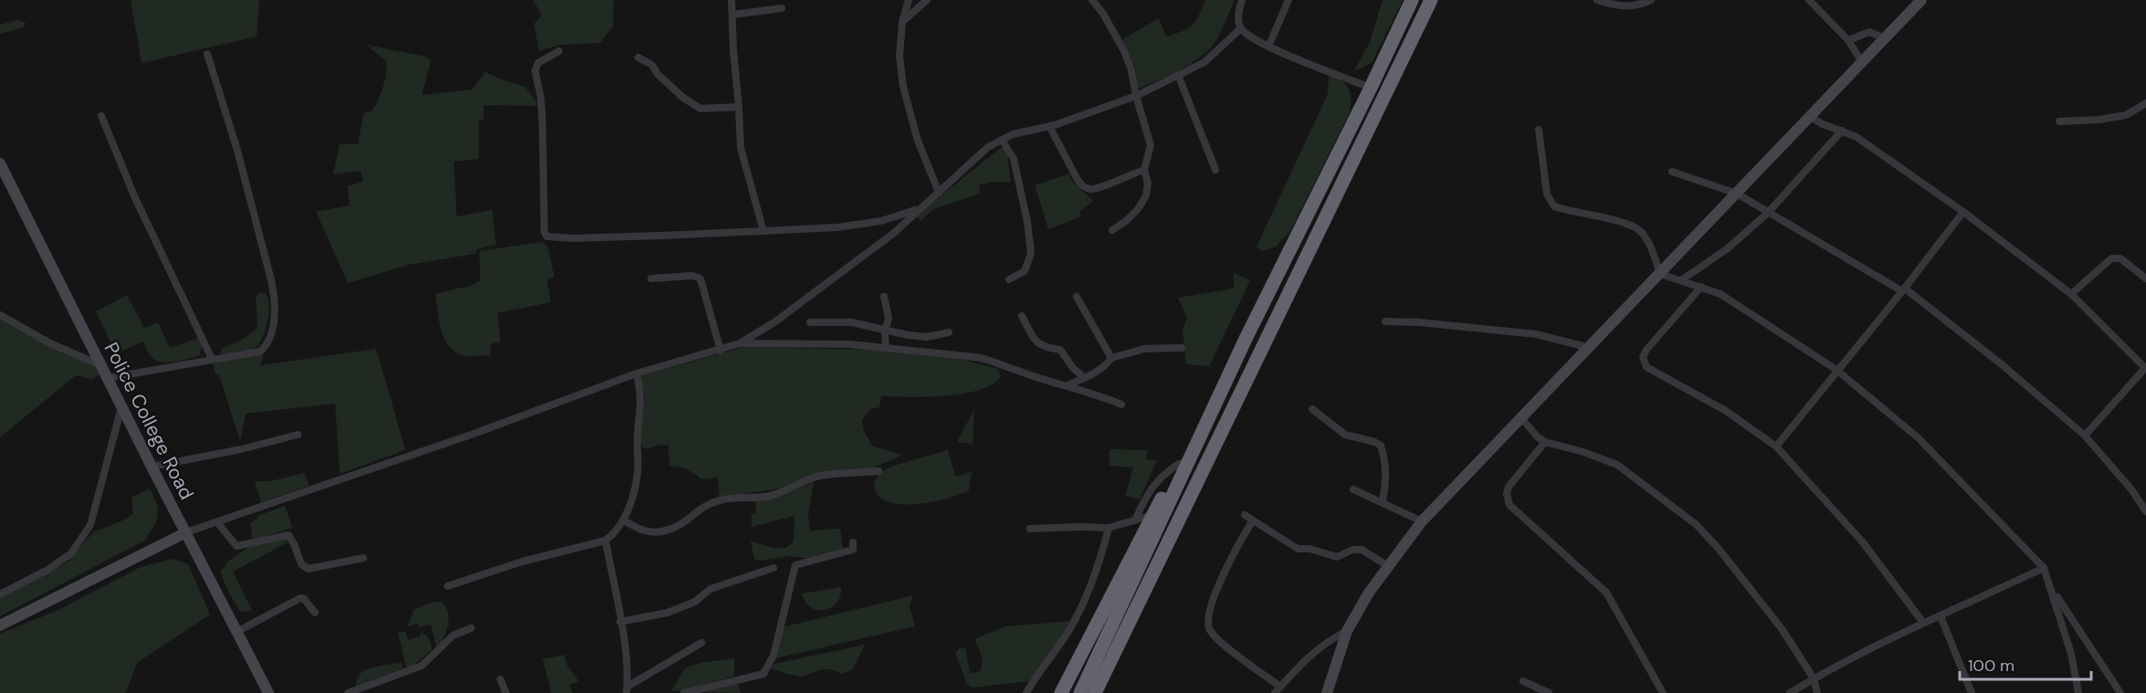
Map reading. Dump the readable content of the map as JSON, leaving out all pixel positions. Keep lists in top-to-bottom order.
{
  "streets": {
    "street": ["Police College Road"]
  },
  "scale_bar": "100 m"
}
